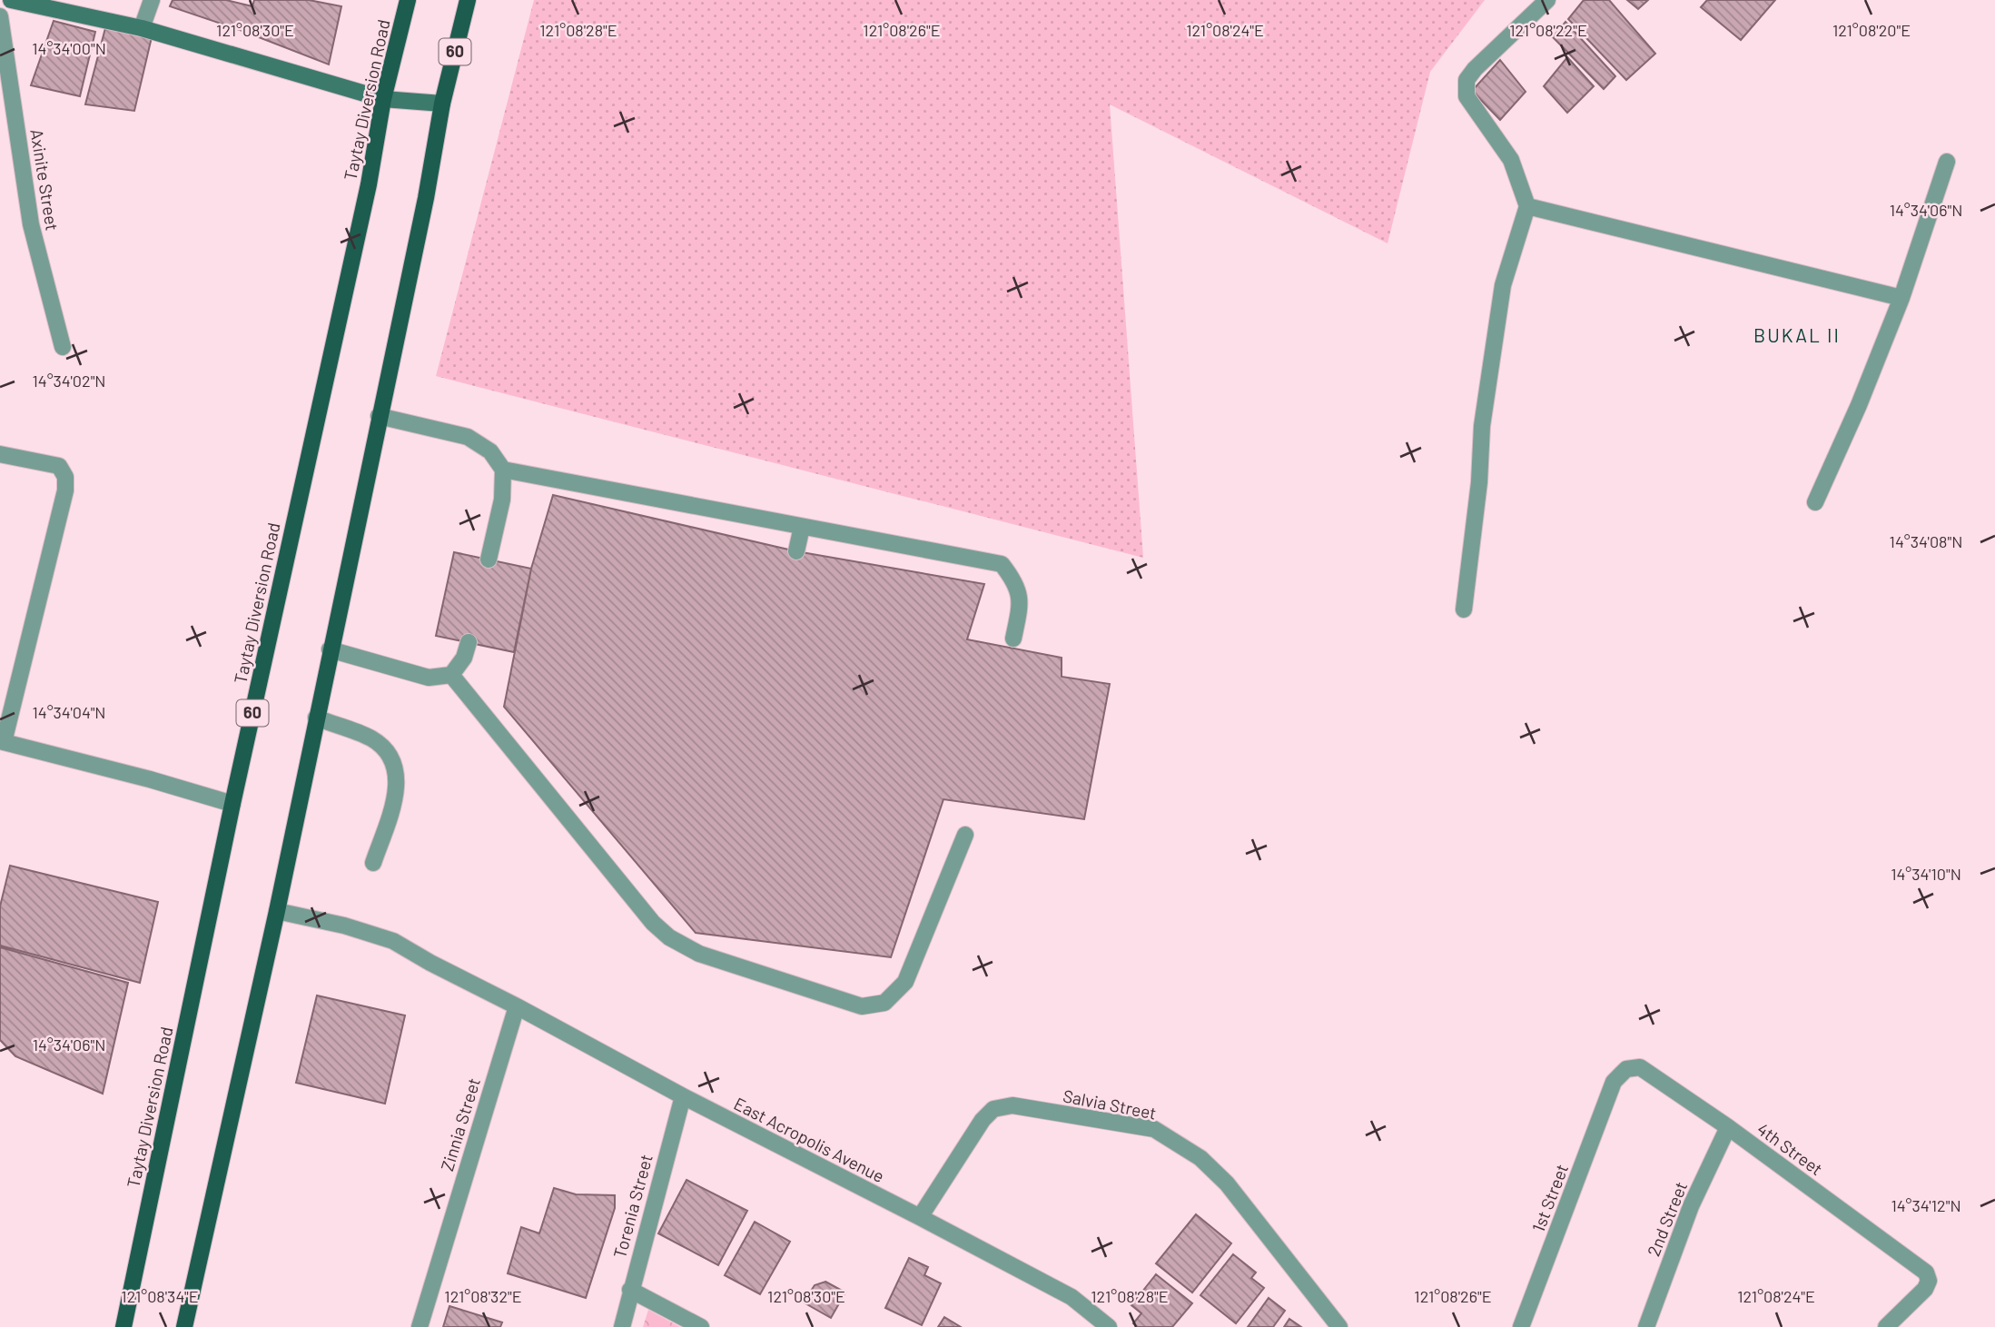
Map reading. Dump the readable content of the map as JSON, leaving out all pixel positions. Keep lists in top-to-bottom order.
{
  "streets": {
    "main road": ["60", "Taytay Diversion Road"],
    "street": [
      "Axinite Street",
      "Salvia Street",
      "Zinnia Street",
      "East Acropolis Avenue",
      "4th Street",
      "1st Street",
      "Torenia Street",
      "2nd Street"
    ]
  },
  "crossings": [
    ["60", "East Acropolis Avenue"],
    ["Salvia Street", "East Acropolis Avenue"],
    ["Zinnia Street", "East Acropolis Avenue"],
    ["East Acropolis Avenue", "Torenia Street"],
    ["4th Street", "1st Street"],
    ["4th Street", "2nd Street"]
  ],
  "districts": ["BUKAL II"],
  "coordinates": [
    "121°08'30\"E",
    "121°08'28\"E",
    "121°08'26\"E",
    "121°08'24\"E",
    "121°08'22\"E",
    "121°08'20\"E",
    "14°34'00\"N",
    "14°34'06\"N",
    "14°34'02\"N",
    "14°34'08\"N",
    "14°34'04\"N",
    "14°34'10\"N",
    "14°34'12\"N",
    "121°08'34\"E",
    "121°08'32\"E"
  ]
}
